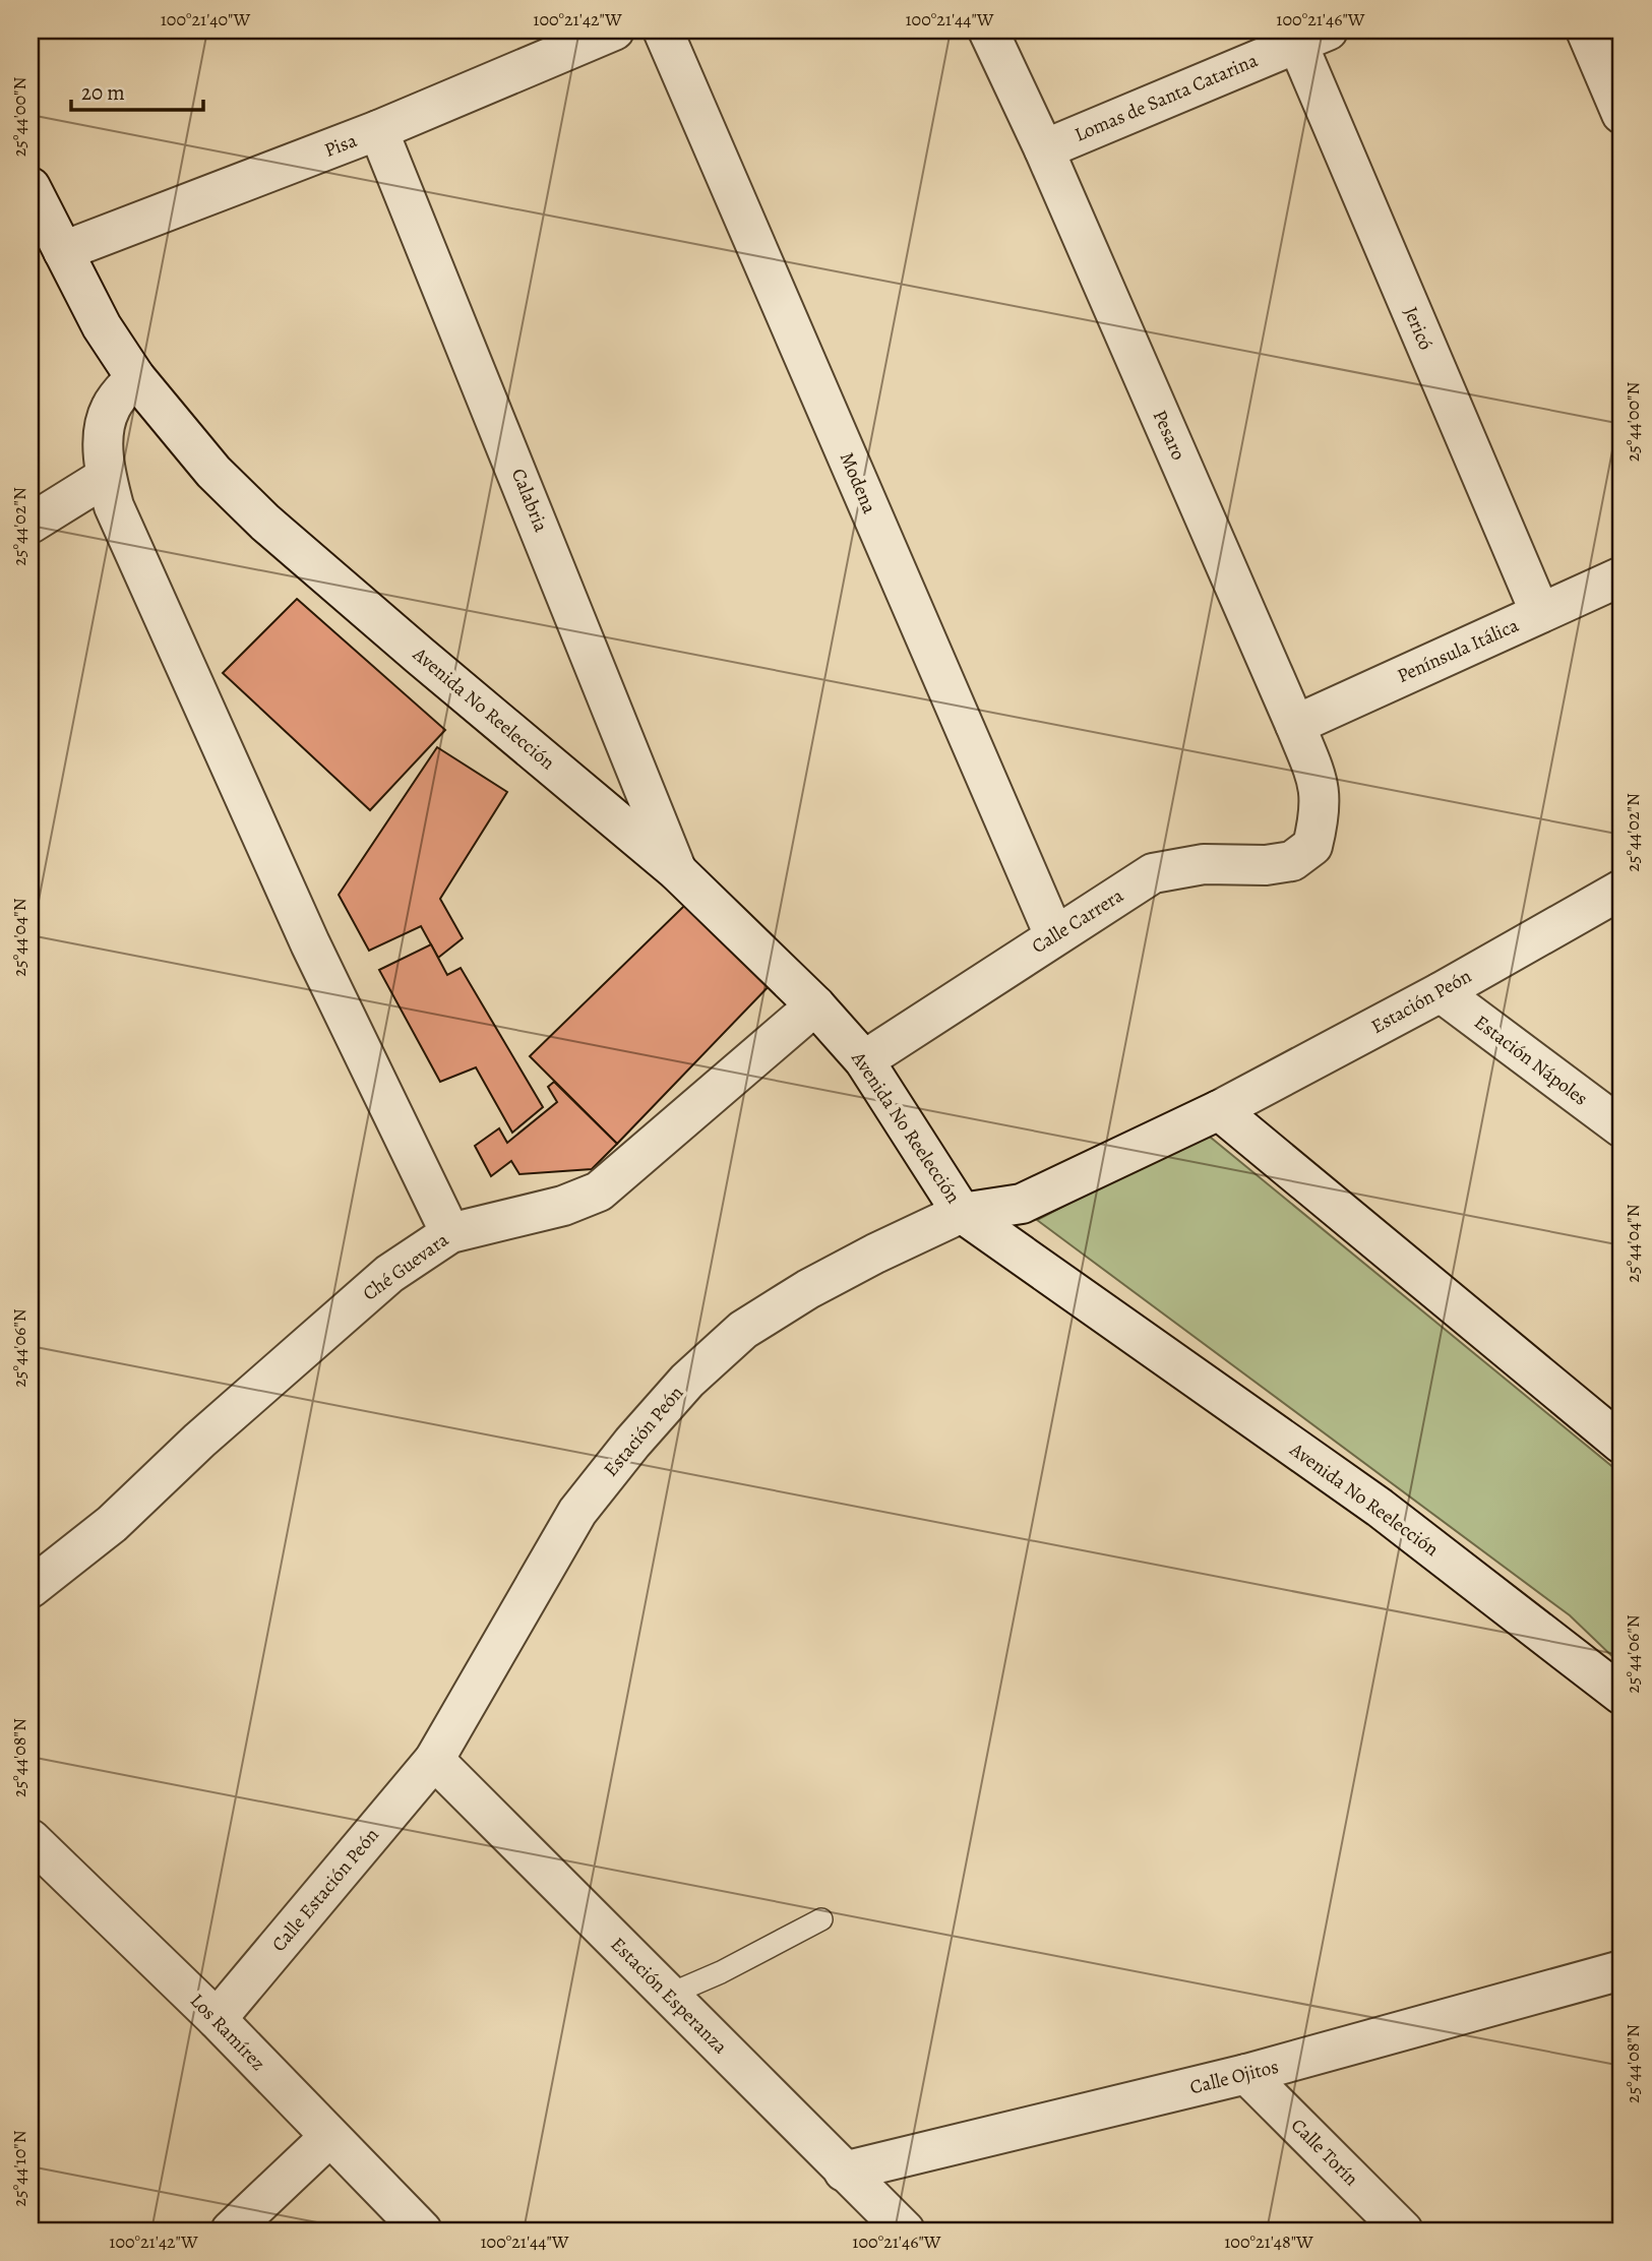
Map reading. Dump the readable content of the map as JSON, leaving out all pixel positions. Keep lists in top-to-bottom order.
{
  "streets": {
    "street": [
      "Lomas de Santa Catarina",
      "Pisa",
      "Jericó",
      "Pesaro",
      "Modena",
      "Calabria",
      "Península Itálica",
      "Avenida No Reelección",
      "Calle Carrera",
      "Estación Peón",
      "Estación Nápoles",
      "Ché Guevara",
      "Calle Estación Peón",
      "Estación Esperanza",
      "Los Ramírez",
      "Calle Ojitos",
      "Calle Torín"
    ]
  },
  "crossings": [
    ["Lomas de Santa Catarina", "Jericó"],
    ["Lomas de Santa Catarina", "Pesaro"],
    ["Pisa", "Calabria"],
    ["Pisa", "Avenida No Reelección"],
    ["Jericó", "Península Itálica"],
    ["Pesaro", "Península Itálica"],
    ["Pesaro", "Calle Carrera"],
    ["Modena", "Calle Carrera"],
    ["Calabria", "Avenida No Reelección"],
    ["Avenida No Reelección", "Calle Carrera"],
    ["Avenida No Reelección", "Estación Peón"],
    ["Avenida No Reelección", "Ché Guevara"],
    ["Estación Peón", "Estación Nápoles"],
    ["Estación Peón", "Calle Estación Peón"],
    ["Estación Peón", "Estación Esperanza"],
    ["Calle Estación Peón", "Estación Esperanza"],
    ["Calle Estación Peón", "Los Ramírez"],
    ["Estación Esperanza", "Calle Ojitos"],
    ["Calle Ojitos", "Calle Torín"]
  ],
  "scale_bar": "20 m",
  "coordinates": [
    "100°21'40\"W",
    "100°21'42\"W",
    "100°21'44\"W",
    "100°21'46\"W",
    "25°44'00\"N",
    "25°44'02\"N",
    "25°44'04\"N",
    "25°44'06\"N",
    "25°44'08\"N",
    "25°44'10\"N",
    "100°21'48\"W"
  ]
}
